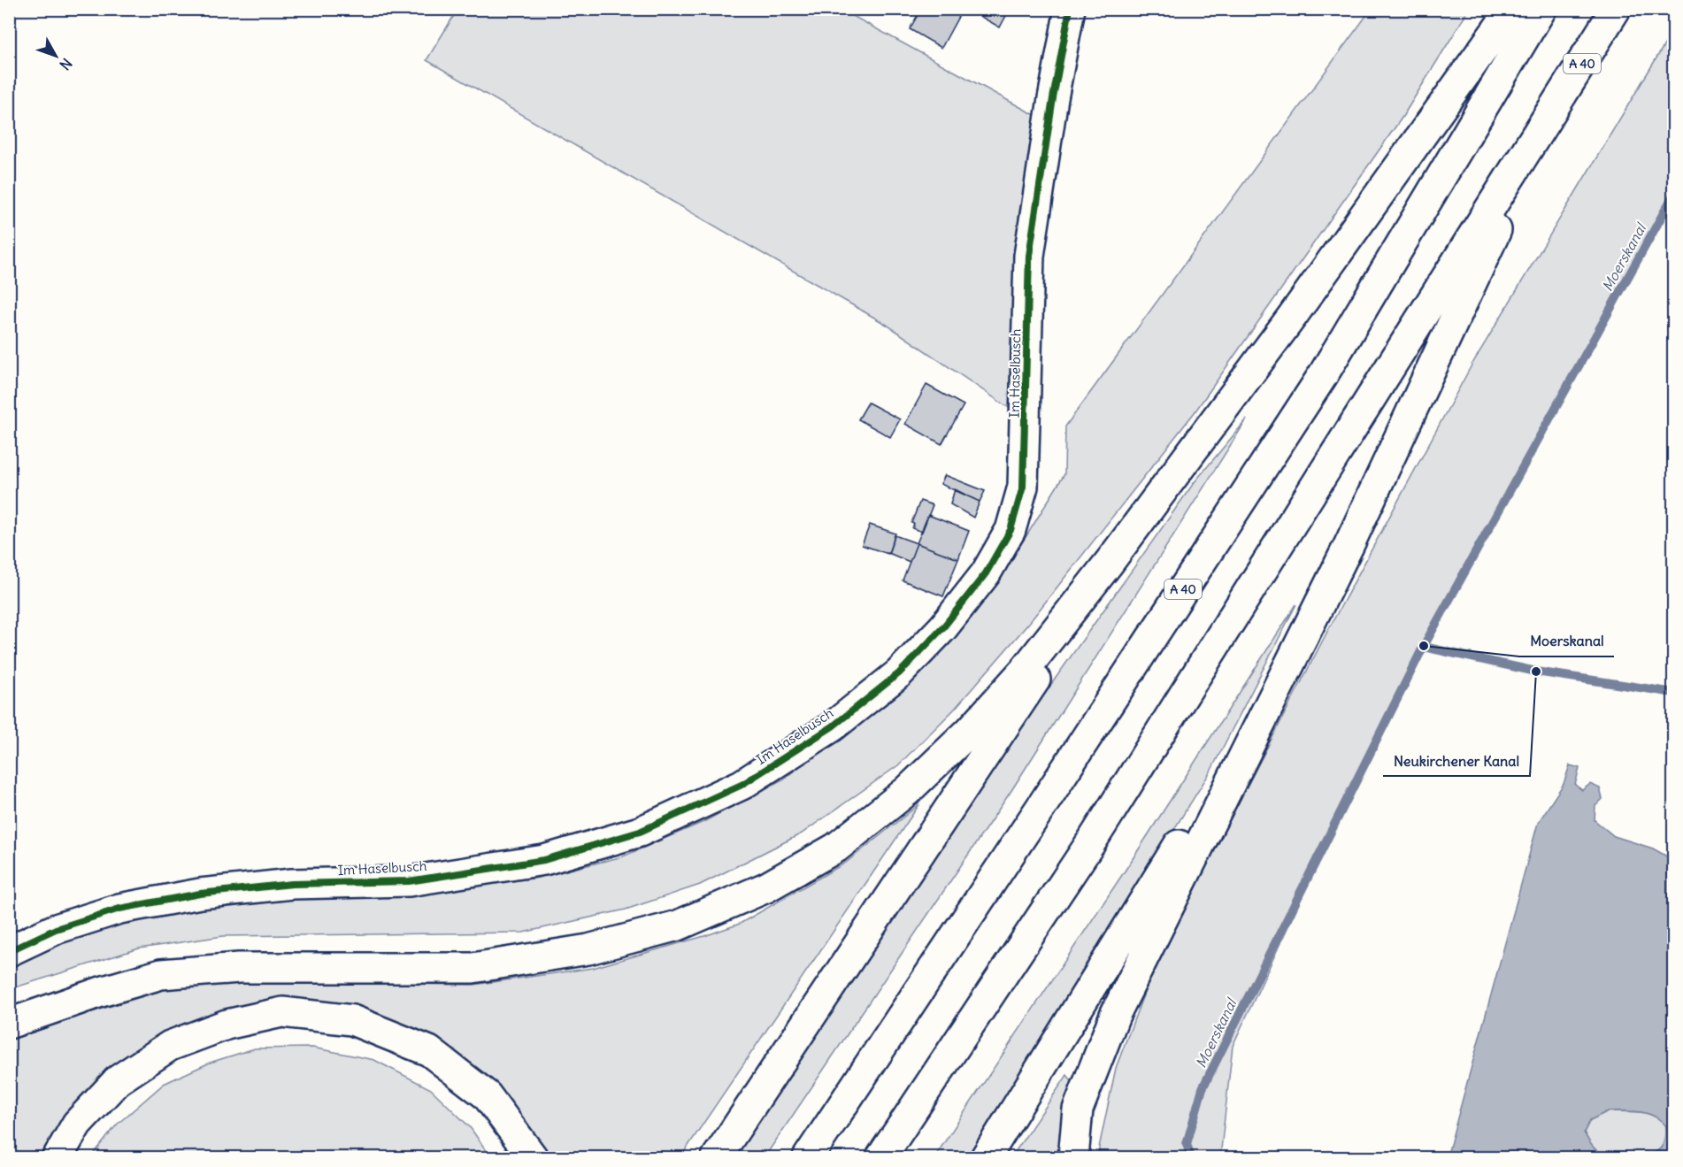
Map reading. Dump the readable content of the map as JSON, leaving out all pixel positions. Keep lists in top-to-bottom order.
{
  "streets": {
    "main road": ["A 40", "Im Haselbusch"]
  },
  "water": ["Moerskanal"],
  "places": ["Moerskanal", "Neukirchener Kanal"],
  "north": "bottom right"
}
